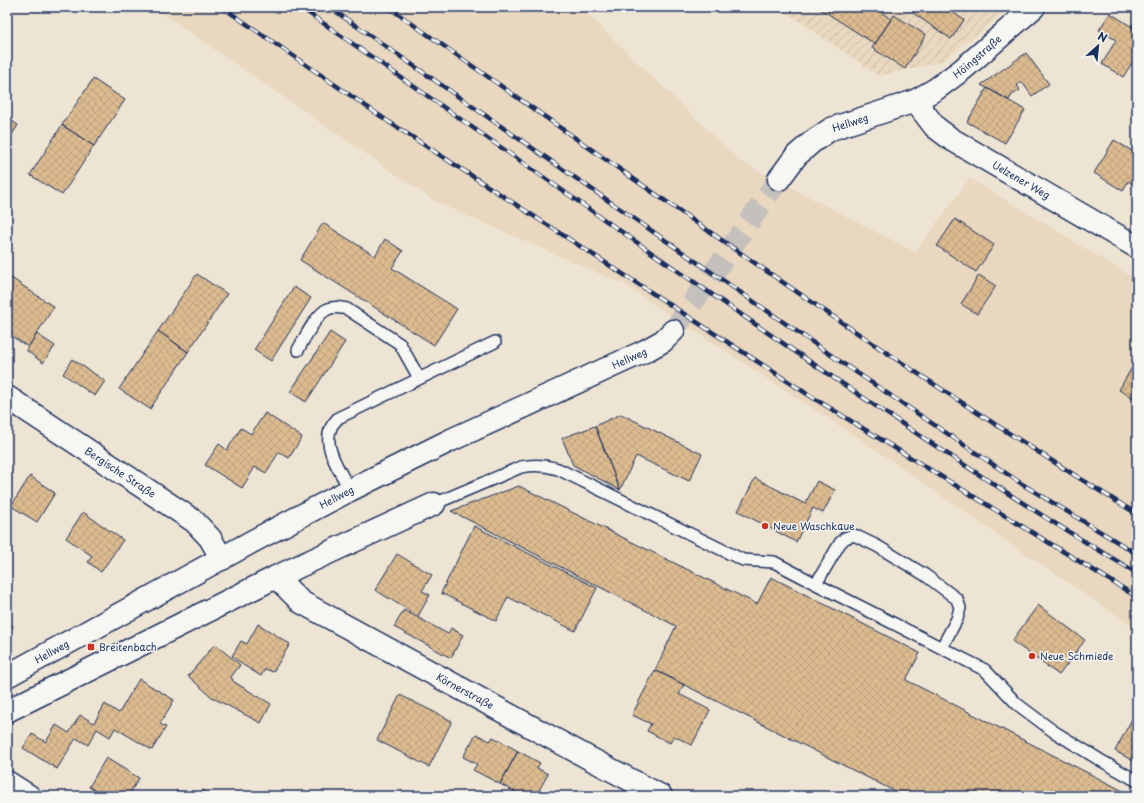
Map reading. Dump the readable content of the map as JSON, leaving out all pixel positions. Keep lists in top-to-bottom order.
{
  "streets": {
    "street": [
      "Höingstraße",
      "Hellweg",
      "Uelzener Weg",
      "Bergische Straße",
      "Körnerstraße"
    ]
  },
  "crossings": [
    ["Höingstraße", "Hellweg"],
    ["Höingstraße", "Uelzener Weg"],
    ["Hellweg", "Uelzener Weg"],
    ["Hellweg", "Bergische Straße"]
  ],
  "places": {
    "other": ["Neue Waschkaue", "Neue Schmiede"],
    "transit": ["Breitenbach"]
  },
  "north": "top right"
}
